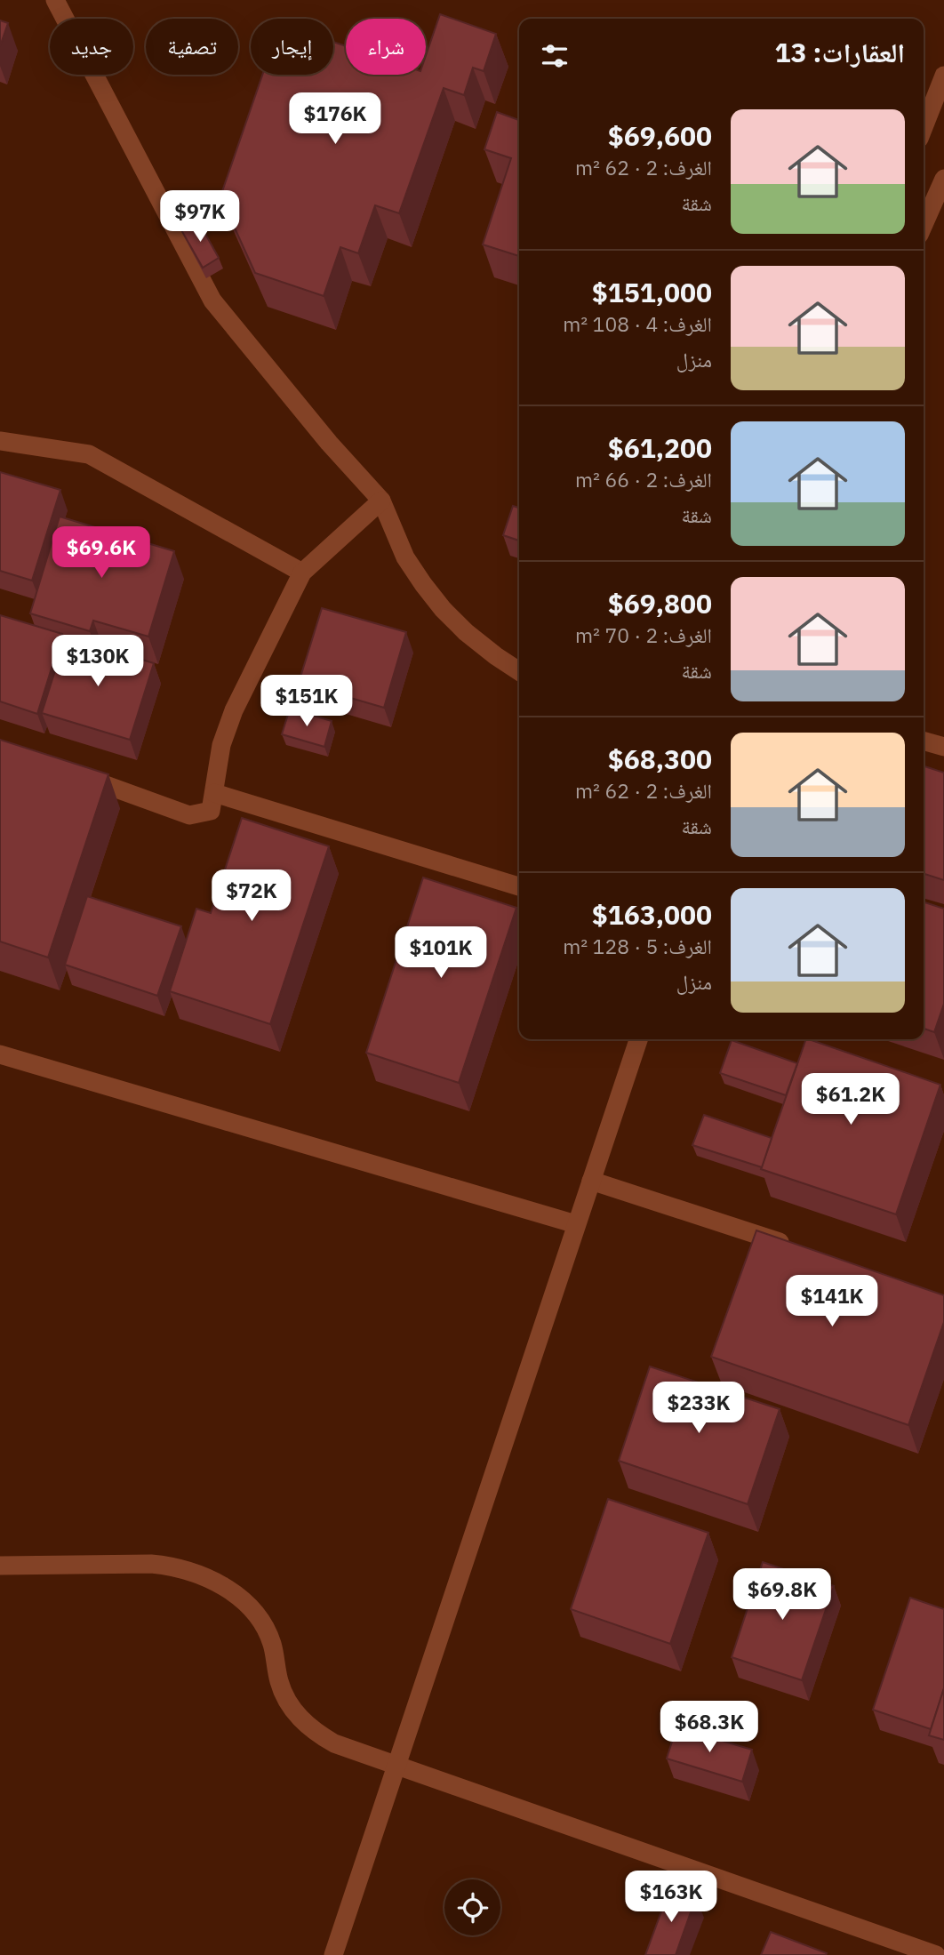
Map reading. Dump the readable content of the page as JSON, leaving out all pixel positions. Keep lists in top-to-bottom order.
{
  "page": {
    "chip": [
      "شراء",
      "إيجار",
      "تصفية",
      "جديد"
    ],
    "heading": "العقارات: 13",
    "price": [
      "$176K",
      "$97K",
      "$69.6K",
      "$130K",
      "$151K",
      "$72K",
      "$101K",
      "$61.2K",
      "$141K",
      "$233K",
      "$69.8K",
      "$68.3K",
      "$163K"
    ],
    "list": [
      {
        "name": "$69,600",
        "note": "الغرف: 2 · 62 m² · شقة"
      },
      {
        "name": "$151,000",
        "note": "الغرف: 4 · 108 m² · منزل"
      },
      {
        "name": "$61,200",
        "note": "الغرف: 2 · 66 m² · شقة"
      },
      {
        "name": "$69,800",
        "note": "الغرف: 2 · 70 m² · شقة"
      },
      {
        "name": "$68,300",
        "note": "الغرف: 2 · 62 m² · شقة"
      },
      {
        "name": "$163,000",
        "note": "الغرف: 5 · 128 m² · منزل"
      }
    ]
  }
}
